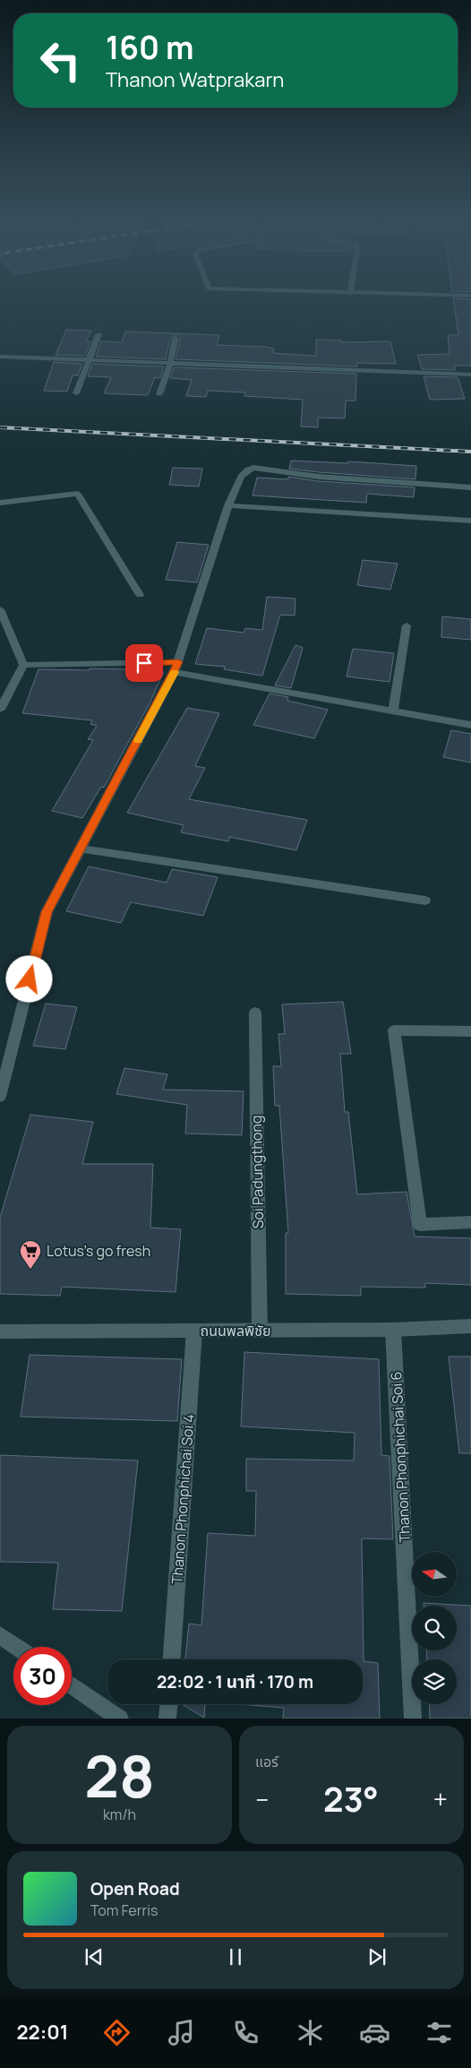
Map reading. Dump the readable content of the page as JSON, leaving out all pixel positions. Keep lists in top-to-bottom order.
{
  "streets": {
    "street": [
      "Soi Padungthong",
      "ถนนพลพิชัย",
      "Thanon Phonphichai Soi 6",
      "Thanon Phonphichai Soi 4"
    ]
  },
  "crossings": [
    ["Soi Padungthong", "ถนนพลพิชัย"],
    ["ถนนพลพิชัย", "Thanon Phonphichai Soi 6"],
    ["ถนนพลพิชัย", "Thanon Phonphichai Soi 4"]
  ],
  "places": {
    "supermarket": ["Lotus's go fresh"]
  },
  "north": "left",
  "page": {
    "turn": ["160 m", "Thanon Watprakarn"],
    "limit": "30",
    "trip": "22:02 · 1 นาที · 170 m",
    "tile": [
      ["28", "km/h"],
      "แอร์"
    ],
    "heat": ["−", "23°", "+"],
    "song": ["Open Road", "Tom Ferris"],
    "tabs": "22:01"
  }
}
